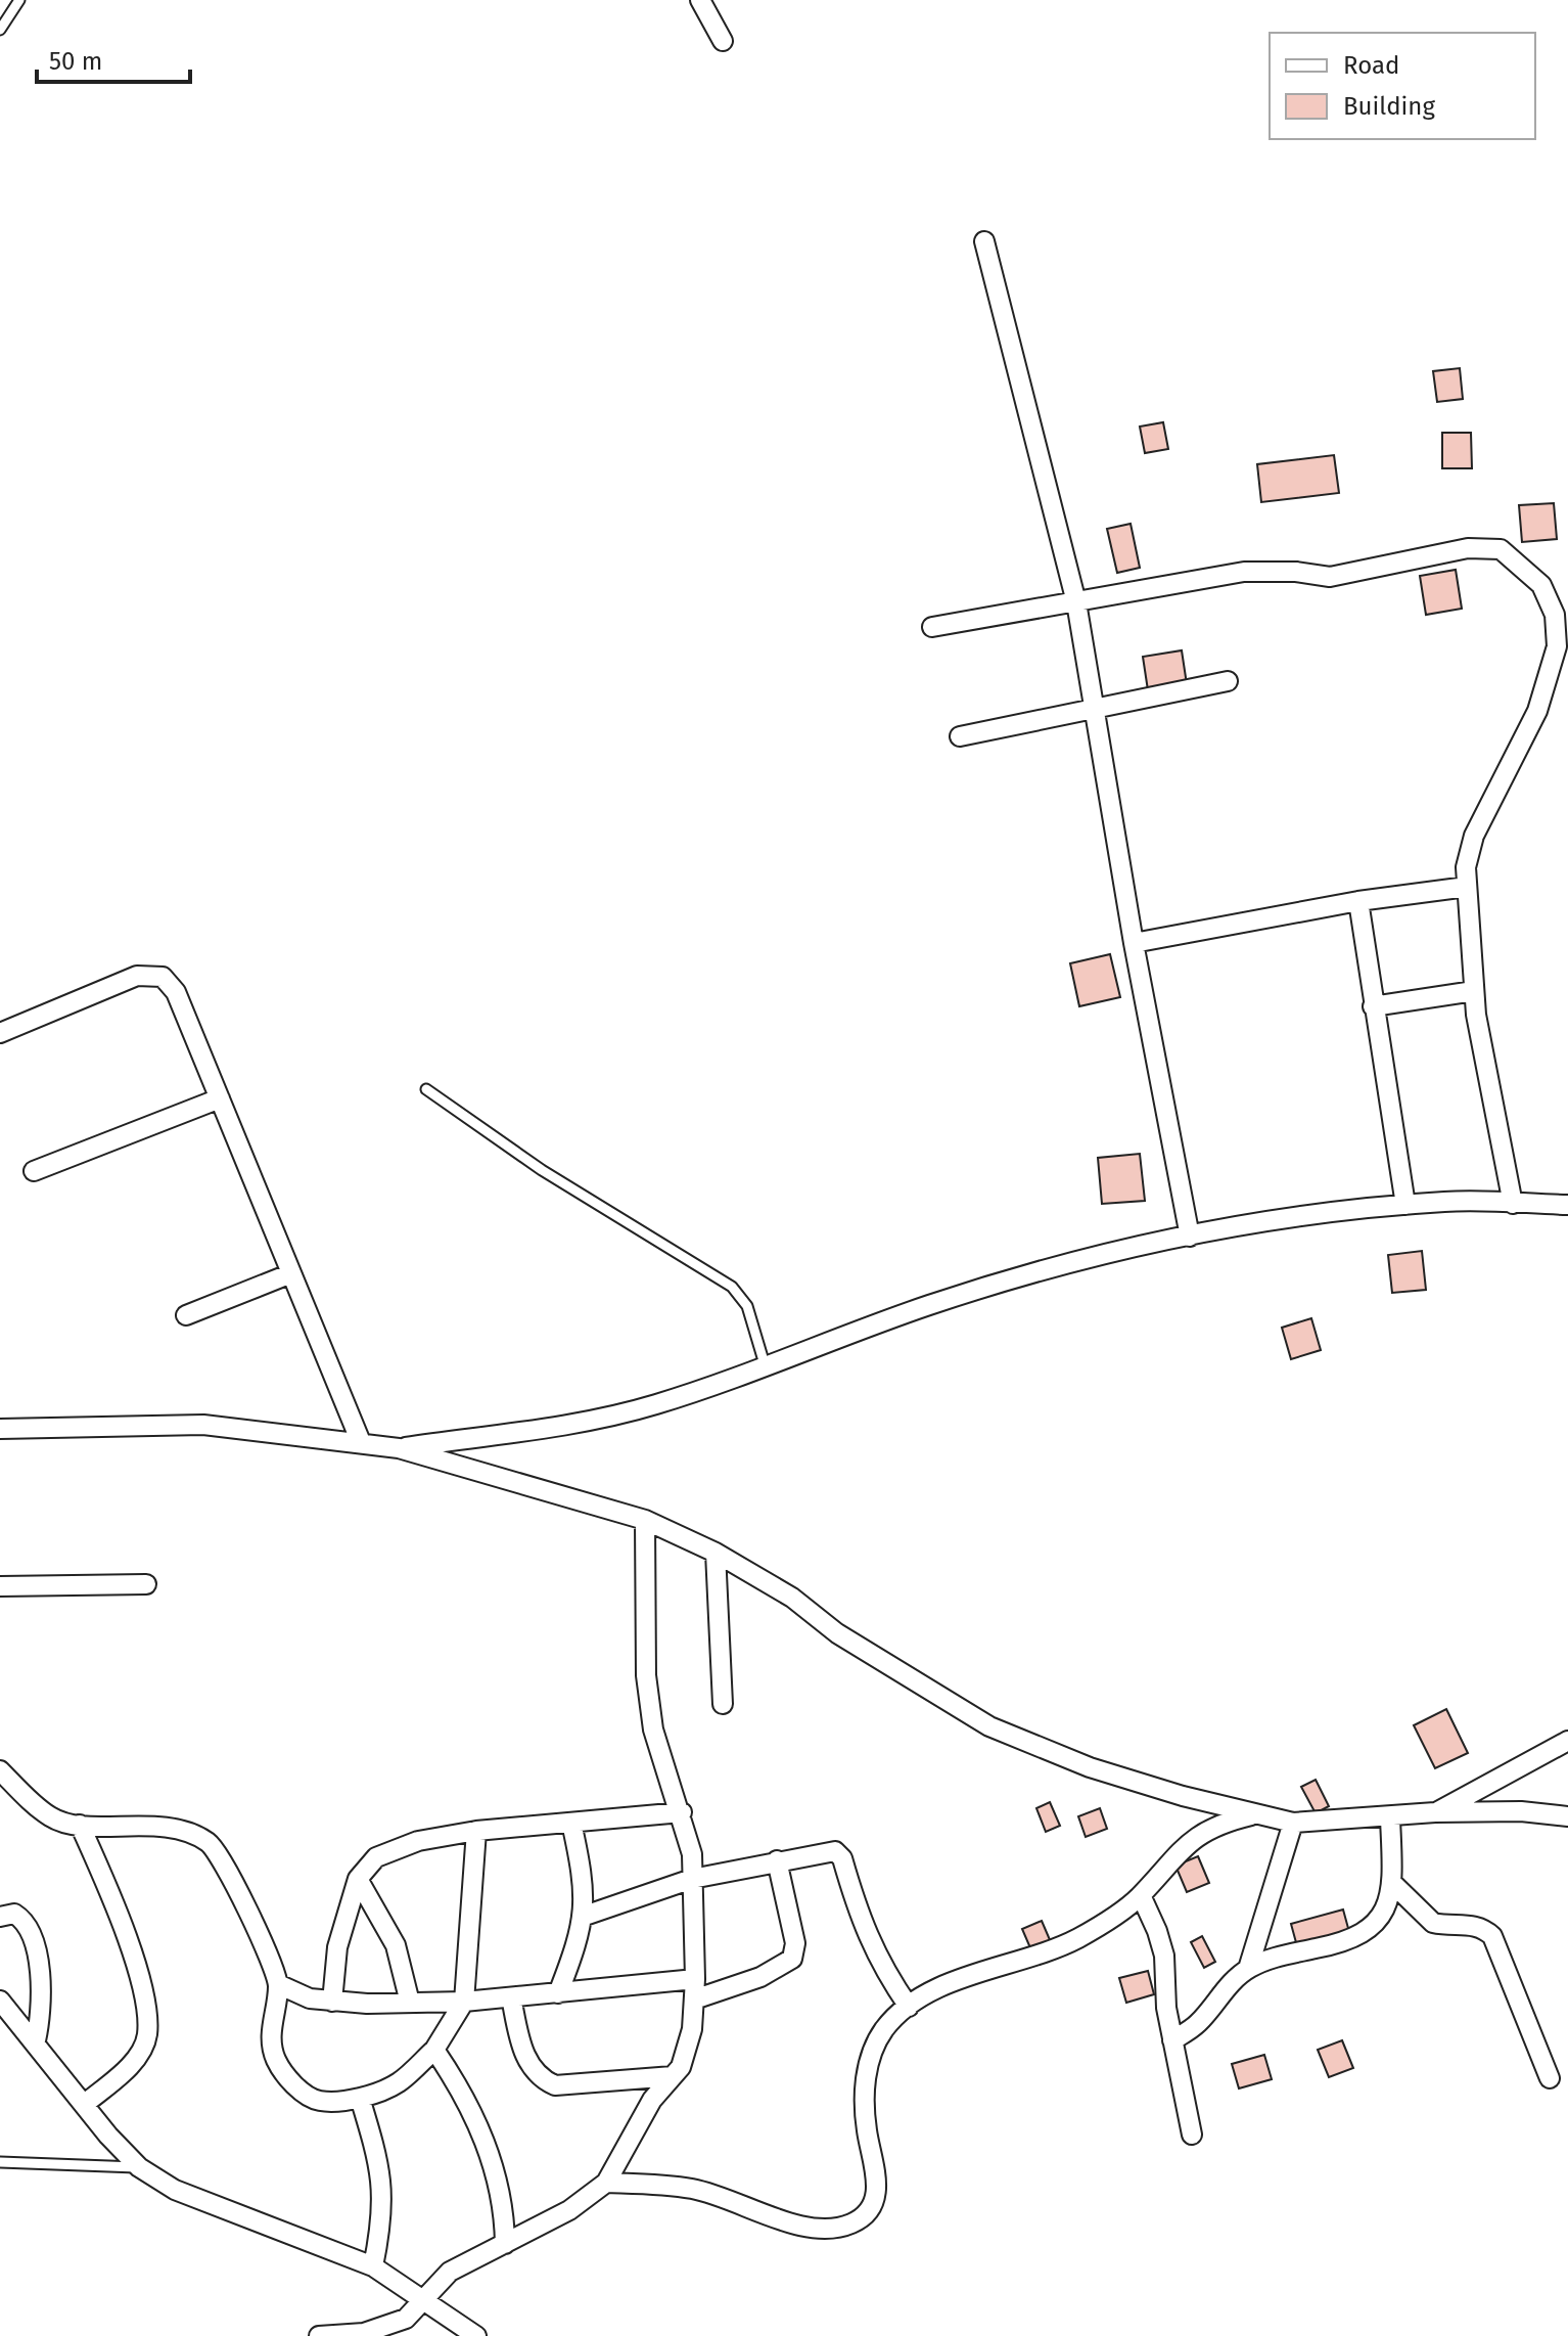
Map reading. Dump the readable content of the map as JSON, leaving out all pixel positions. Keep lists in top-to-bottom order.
{
  "legend": ["Road", "Building"],
  "scale_bar": "50 m"
}
